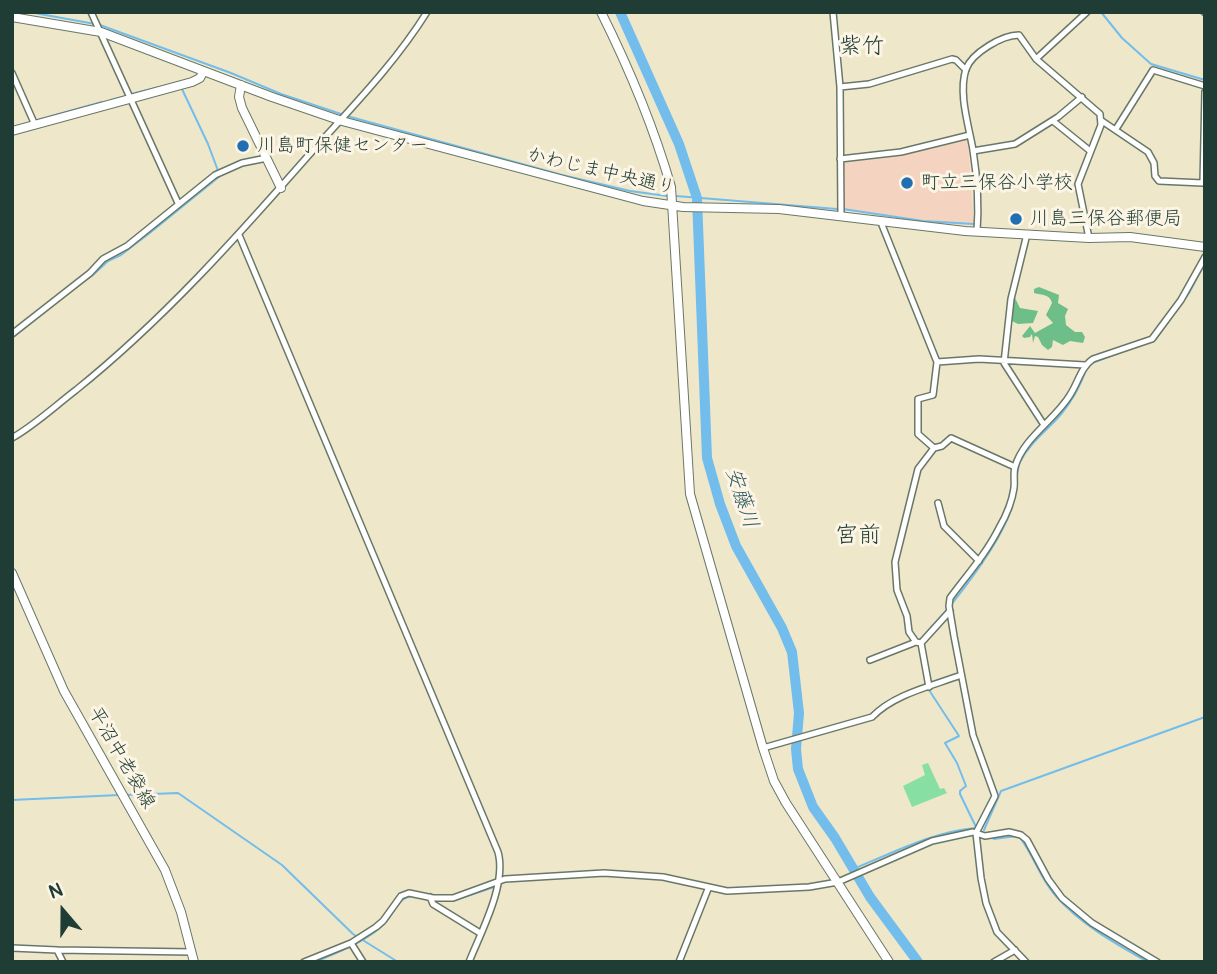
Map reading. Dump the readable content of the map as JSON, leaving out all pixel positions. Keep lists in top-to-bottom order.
{
  "streets": {
    "street": ["かわじま中央通り", "平沼中老袋線"]
  },
  "districts": ["紫竹", "宮前"],
  "water": ["安藤川"],
  "places": ["川島町保健センター", "町立三保谷小学校", "川島三保谷郵便局"],
  "north": "top"
}
